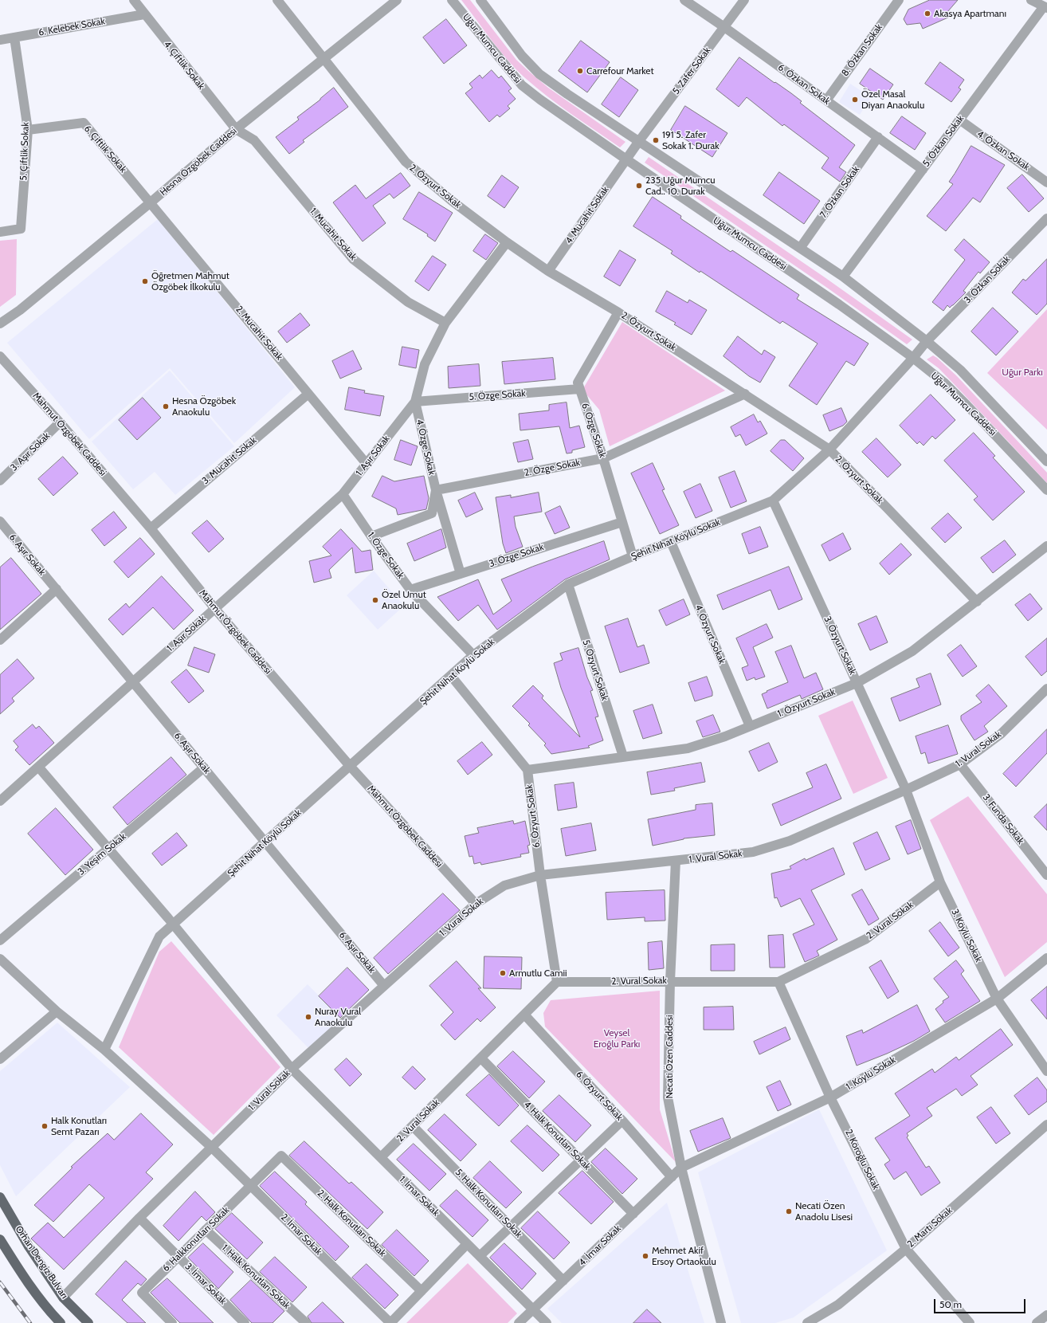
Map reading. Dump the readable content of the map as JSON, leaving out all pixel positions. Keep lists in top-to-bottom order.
{
  "streets": {
    "main road": ["Orhan Dengiz Bulvarı"],
    "street": [
      "6. Kelebek Sokak",
      "Uğur Mumcu Caddesi",
      "8. Özkan Sokak",
      "4. Çiftlik Sokak",
      "5. Zafer Sokak",
      "6. Özkan Sokak",
      "5. Özkan Sokak",
      "6. Çiftlik Sokak",
      "4. Özkan Sokak",
      "5. Çiftlik Sokak",
      "Hesna Özgöbek Caddesi",
      "2. Özyurt Sokak",
      "7. Özkan Sokak",
      "4. Mücahit Sokak",
      "1. Mücahit Sokak",
      "3. Özkan Sokak",
      "2. Mücahit Sokak",
      "5. Özge Sokak",
      "6. Özge Sokak",
      "Mahmut Özgöbek Caddesi",
      "4. Özge Sokak",
      "3. Aşır Sokak",
      "1. Aşır Sokak",
      "3. Mücahit Sokak",
      "2. Özge Sokak",
      "Şehit Nihat Köylü Sokak",
      "6. Aşır Sokak",
      "1. Özge Sokak",
      "3. Özge Sokak",
      "4. Özyurt Sokak",
      "3. Özyurt Sokak",
      "5. Özyurt Sokak",
      "1. Özyurt Sokak",
      "1. Vural Sokak",
      "6. Özyurt Sokak",
      "3. Funda Sokak",
      "3. Yeşim Sokak",
      "2. Vural Sokak",
      "3. Köylü Sokak",
      "Necati Özen Caddesi",
      "1. Köylü Sokak",
      "4. Halk Konutları Sokak",
      "2. Köroğlu Sokak",
      "1. İmar Sokak",
      "5. Halk Konutları Sokak",
      "2. Halk Konutları Sokak",
      "2. Martı Sokak",
      "2. İmar Sokak",
      "6. Halkkonutları Sokak",
      "4. İmar Sokak",
      "1. Halk Konutları Sokak",
      "3. İmar Sokak"
    ]
  },
  "crossings": [
    ["6. Kelebek Sokak", "4. Çiftlik Sokak"],
    ["6. Kelebek Sokak", "5. Çiftlik Sokak"],
    ["Uğur Mumcu Caddesi", "5. Zafer Sokak"],
    ["Uğur Mumcu Caddesi", "5. Özkan Sokak"],
    ["Uğur Mumcu Caddesi", "7. Özkan Sokak"],
    ["Uğur Mumcu Caddesi", "4. Mücahit Sokak"],
    ["Uğur Mumcu Caddesi", "3. Özkan Sokak"],
    ["Uğur Mumcu Caddesi", "Şehit Nihat Köylü Sokak"],
    ["8. Özkan Sokak", "6. Özkan Sokak"],
    ["4. Çiftlik Sokak", "Hesna Özgöbek Caddesi"],
    ["4. Çiftlik Sokak", "1. Mücahit Sokak"],
    ["5. Zafer Sokak", "6. Özkan Sokak"],
    ["5. Zafer Sokak", "4. Mücahit Sokak"],
    ["6. Özkan Sokak", "5. Özkan Sokak"],
    ["6. Özkan Sokak", "7. Özkan Sokak"],
    ["5. Özkan Sokak", "4. Özkan Sokak"],
    ["6. Çiftlik Sokak", "5. Çiftlik Sokak"],
    ["6. Çiftlik Sokak", "Hesna Özgöbek Caddesi"],
    ["6. Çiftlik Sokak", "2. Mücahit Sokak"],
    ["Hesna Özgöbek Caddesi", "2. Özyurt Sokak"],
    ["Hesna Özgöbek Caddesi", "1. Mücahit Sokak"],
    ["Hesna Özgöbek Caddesi", "2. Mücahit Sokak"],
    ["2. Özyurt Sokak", "4. Mücahit Sokak"],
    ["2. Özyurt Sokak", "4. Özge Sokak"],
    ["2. Özyurt Sokak", "2. Özge Sokak"],
    ["2. Özyurt Sokak", "Şehit Nihat Köylü Sokak"],
    ["2. Özyurt Sokak", "1. Özyurt Sokak"],
    ["1. Mücahit Sokak", "4. Özge Sokak"],
    ["3. Özkan Sokak", "Şehit Nihat Köylü Sokak"],
    ["2. Mücahit Sokak", "1. Aşır Sokak"],
    ["2. Mücahit Sokak", "3. Mücahit Sokak"],
    ["5. Özge Sokak", "6. Özge Sokak"],
    ["5. Özge Sokak", "4. Özge Sokak"],
    ["5. Özge Sokak", "1. Aşır Sokak"],
    ["6. Özge Sokak", "2. Özge Sokak"],
    ["6. Özge Sokak", "Şehit Nihat Köylü Sokak"],
    ["6. Özge Sokak", "3. Özge Sokak"],
    ["Mahmut Özgöbek Caddesi", "3. Aşır Sokak"],
    ["Mahmut Özgöbek Caddesi", "1. Aşır Sokak"],
    ["Mahmut Özgöbek Caddesi", "3. Mücahit Sokak"],
    ["Mahmut Özgöbek Caddesi", "Şehit Nihat Köylü Sokak"],
    ["Mahmut Özgöbek Caddesi", "1. Vural Sokak"],
    ["4. Özge Sokak", "1. Aşır Sokak"],
    ["4. Özge Sokak", "2. Özge Sokak"],
    ["4. Özge Sokak", "3. Özge Sokak"],
    ["1. Aşır Sokak", "6. Aşır Sokak"],
    ["1. Aşır Sokak", "1. Özge Sokak"],
    ["1. Aşır Sokak", "1. İmar Sokak"],
    ["Şehit Nihat Köylü Sokak", "6. Aşır Sokak"],
    ["Şehit Nihat Köylü Sokak", "1. Özge Sokak"],
    ["Şehit Nihat Köylü Sokak", "4. Özyurt Sokak"],
    ["Şehit Nihat Köylü Sokak", "3. Özyurt Sokak"],
    ["Şehit Nihat Köylü Sokak", "5. Özyurt Sokak"],
    ["Şehit Nihat Köylü Sokak", "1. İmar Sokak"],
    ["Şehit Nihat Köylü Sokak", "2. İmar Sokak"],
    ["6. Aşır Sokak", "1. Vural Sokak"],
    ["6. Aşır Sokak", "3. Yeşim Sokak"],
    ["1. Özge Sokak", "3. Özge Sokak"],
    ["4. Özyurt Sokak", "1. Özyurt Sokak"],
    ["3. Özyurt Sokak", "1. Özyurt Sokak"],
    ["3. Özyurt Sokak", "1. Vural Sokak"],
    ["3. Özyurt Sokak", "3. Köylü Sokak"],
    ["5. Özyurt Sokak", "1. Özyurt Sokak"],
    ["1. Özyurt Sokak", "6. Özyurt Sokak"],
    ["1. Vural Sokak", "6. Özyurt Sokak"],
    ["1. Vural Sokak", "3. Funda Sokak"],
    ["1. Vural Sokak", "3. Köylü Sokak"],
    ["1. Vural Sokak", "Necati Özen Caddesi"],
    ["1. Vural Sokak", "1. İmar Sokak"],
    ["1. Vural Sokak", "2. İmar Sokak"],
    ["1. Vural Sokak", "Orhan Dengiz Bulvarı"],
    ["1. Vural Sokak", "3. İmar Sokak"],
    ["6. Özyurt Sokak", "2. Vural Sokak"],
    ["6. Özyurt Sokak", "4. İmar Sokak"],
    ["3. Yeşim Sokak", "1. İmar Sokak"],
    ["2. Vural Sokak", "3. Köylü Sokak"],
    ["2. Vural Sokak", "Necati Özen Caddesi"],
    ["2. Vural Sokak", "4. Halk Konutları Sokak"],
    ["2. Vural Sokak", "2. Köroğlu Sokak"],
    ["2. Vural Sokak", "1. İmar Sokak"],
    ["2. Vural Sokak", "5. Halk Konutları Sokak"],
    ["3. Köylü Sokak", "1. Köylü Sokak"],
    ["Necati Özen Caddesi", "1. Köylü Sokak"],
    ["Necati Özen Caddesi", "4. İmar Sokak"],
    ["1. Köylü Sokak", "2. Köroğlu Sokak"],
    ["1. Köylü Sokak", "4. İmar Sokak"],
    ["4. Halk Konutları Sokak", "4. İmar Sokak"],
    ["2. Köroğlu Sokak", "2. Martı Sokak"],
    ["1. İmar Sokak", "4. İmar Sokak"],
    ["5. Halk Konutları Sokak", "4. İmar Sokak"],
    ["2. Halk Konutları Sokak", "6. Halkkonutları Sokak"],
    ["2. İmar Sokak", "6. Halkkonutları Sokak"],
    ["6. Halkkonutları Sokak", "1. Halk Konutları Sokak"],
    ["6. Halkkonutları Sokak", "3. İmar Sokak"]
  ],
  "parks": ["Uğur Parkı", "Veysel Eroğlu Parkı"],
  "places": [
    "Akasya Apartmanı",
    "Carrefour Market",
    "Özel Masal Diyarı Anaokulu",
    "191 5. Zafer Sokak 1. Durak",
    "235 Uğur Mumcu Cad.. 10. Durak",
    "Öğretmen Mahmut Özgöbek İlkokulu",
    "Hesna Özgöbek Anaokulu",
    "Özel Umut Anaokulu",
    "Armutlu Camii",
    "Nuray Vural Anaokulu",
    "Halk Konutları Semt Pazarı",
    "Necati Özen Anadolu Lisesi",
    "Mehmet Akif Ersoy Ortaokulu"
  ],
  "scale_bar": "50 m"
}
